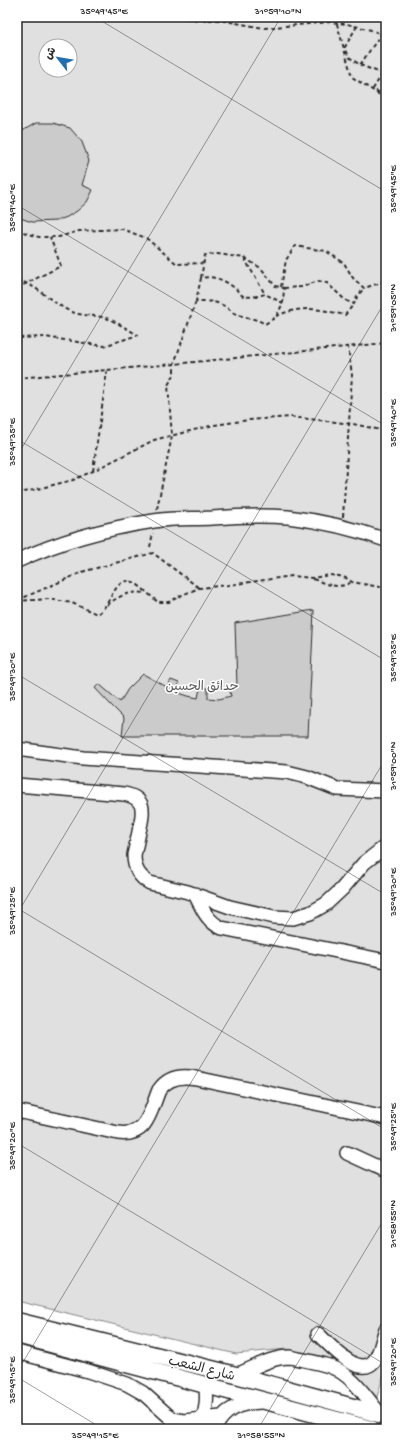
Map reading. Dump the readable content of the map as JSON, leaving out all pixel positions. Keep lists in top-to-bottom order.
{
  "streets": {
    "main road": ["شارع الشعب"]
  },
  "parks": ["حدائق الحسين"],
  "north": "top left",
  "coordinates": [
    "35°49'45\"E",
    "31°59'10\"N",
    "35°49'40\"E",
    "31°59'05\"N",
    "35°49'35\"E",
    "35°49'30\"E",
    "31°59'00\"N",
    "35°49'25\"E",
    "35°49'20\"E",
    "31°58'55\"N",
    "35°49'15\"E"
  ]
}
